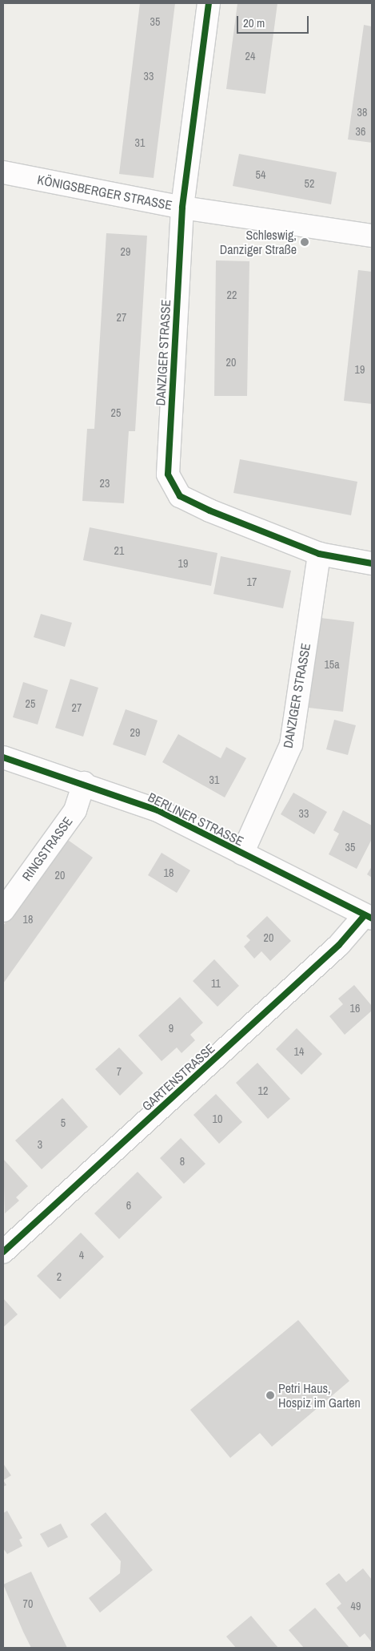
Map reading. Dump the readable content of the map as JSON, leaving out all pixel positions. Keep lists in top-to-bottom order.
{
  "streets": {
    "street": [
      "KÖNIGSBERGER STRASSE",
      "DANZIGER STRASSE",
      "BERLINER STRASSE",
      "RINGSTRASSE",
      "GARTENSTRASSE"
    ]
  },
  "crossings": [
    ["KÖNIGSBERGER STRASSE", "DANZIGER STRASSE"],
    ["DANZIGER STRASSE", "BERLINER STRASSE"],
    ["BERLINER STRASSE", "RINGSTRASSE"],
    ["BERLINER STRASSE", "GARTENSTRASSE"]
  ],
  "places": ["Schleswig, Danziger Straße", "Petri Haus, Hospiz im Garten"],
  "house_numbers": [
    "35",
    "24",
    "33",
    "38",
    "36",
    "31",
    "54",
    "52",
    "29",
    "22",
    "27",
    "20",
    "19",
    "25",
    "23",
    "21",
    "19",
    "17",
    "15a",
    "25",
    "27",
    "29",
    "31",
    "33",
    "35",
    "18",
    "20",
    "18",
    "20",
    "11",
    "16",
    "9",
    "14",
    "7",
    "12",
    "10",
    "5",
    "3",
    "8",
    "6",
    "4",
    "2",
    "70",
    "49"
  ],
  "scale_bar": "20 m"
}
